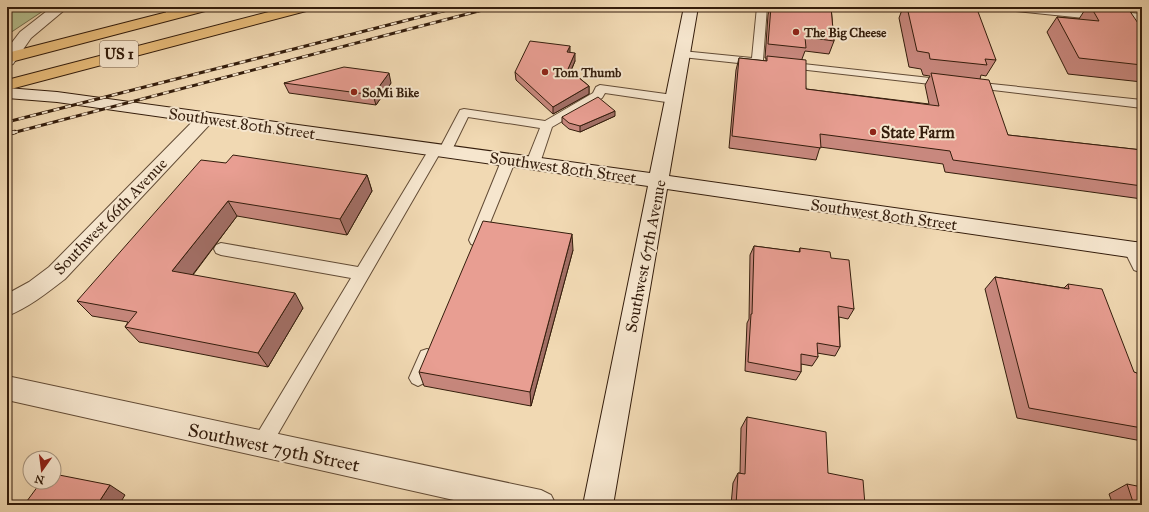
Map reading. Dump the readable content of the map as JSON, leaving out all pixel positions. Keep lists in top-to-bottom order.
{
  "streets": {
    "highway": ["US 1"],
    "street": [
      "Southwest 80th Street",
      "Southwest 66th Avenue",
      "Southwest 67th Avenue",
      "Southwest 79th Street"
    ]
  },
  "crossings": [
    ["Southwest 80th Street", "Southwest 66th Avenue"],
    ["Southwest 80th Street", "Southwest 67th Avenue"]
  ],
  "places": [
    "The Big Cheese",
    "Tom Thumb",
    "SoMi Bike",
    "State Farm"
  ],
  "north": "bottom"
}
